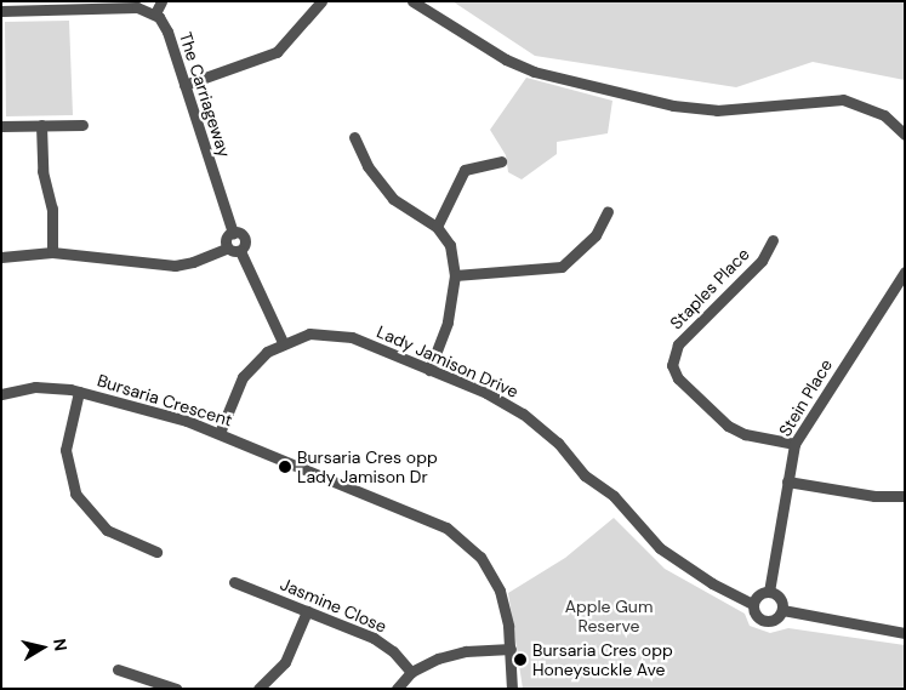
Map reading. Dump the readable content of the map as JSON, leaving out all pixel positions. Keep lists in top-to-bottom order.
{
  "streets": {
    "street": [
      "The Carriageway",
      "Staples Place",
      "Lady Jamison Drive",
      "Stein Place",
      "Bursaria Crescent",
      "Jasmine Close"
    ]
  },
  "crossings": [
    ["Staples Place", "Stein Place"],
    ["Lady Jamison Drive", "Stein Place"],
    ["Lady Jamison Drive", "Bursaria Crescent"]
  ],
  "parks": ["Apple Gum Reserve"],
  "places": ["Bursaria Cres opp Lady Jamison Dr", "Bursaria Cres opp Honeysuckle Ave"],
  "north": "right"
}
